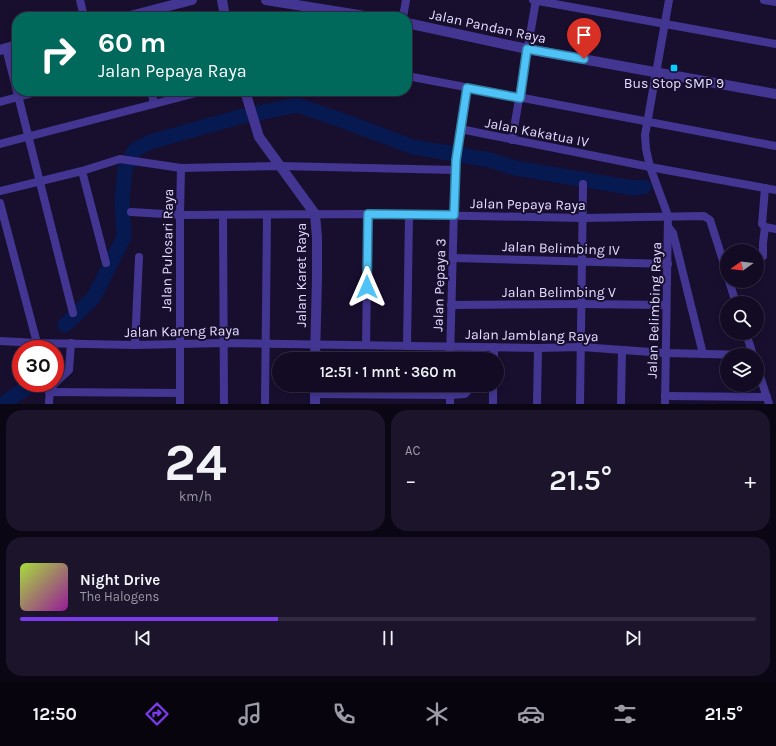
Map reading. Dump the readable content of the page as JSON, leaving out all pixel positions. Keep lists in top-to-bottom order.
{
  "streets": {
    "street": [
      "Jalan Pandan Raya",
      "Jalan Kakatua IV",
      "Jalan Pepaya Raya",
      "Jalan Belimbing IV",
      "Jalan Pulosari Raya",
      "Jalan Karet Raya",
      "Jalan Pepaya 3",
      "Jalan Belimbing V",
      "Jalan Belimbing Raya",
      "Jalan Kareng Raya",
      "Jalan Jamblang Raya"
    ]
  },
  "crossings": [
    ["Jalan Pandan Raya", "Jalan Belimbing Raya"],
    ["Jalan Kakatua IV", "Jalan Pepaya 3"],
    ["Jalan Kakatua IV", "Jalan Belimbing Raya"],
    ["Jalan Pepaya Raya", "Jalan Pulosari Raya"],
    ["Jalan Pepaya Raya", "Jalan Karet Raya"],
    ["Jalan Pepaya Raya", "Jalan Pepaya 3"],
    ["Jalan Pepaya Raya", "Jalan Belimbing Raya"],
    ["Jalan Belimbing IV", "Jalan Pepaya 3"],
    ["Jalan Belimbing IV", "Jalan Belimbing Raya"],
    ["Jalan Pulosari Raya", "Jalan Kareng Raya"],
    ["Jalan Karet Raya", "Jalan Kareng Raya"],
    ["Jalan Karet Raya", "Jalan Jamblang Raya"],
    ["Jalan Pepaya 3", "Jalan Belimbing V"],
    ["Jalan Pepaya 3", "Jalan Jamblang Raya"],
    ["Jalan Belimbing V", "Jalan Belimbing Raya"],
    ["Jalan Belimbing Raya", "Jalan Jamblang Raya"],
    ["Jalan Kareng Raya", "Jalan Jamblang Raya"]
  ],
  "places": {
    "transit": ["Bus Stop SMP 9"]
  },
  "north": "left",
  "page": {
    "turn": ["60 m", "Jalan Pepaya Raya"],
    "limit": "30",
    "trip": "12:51 · 1 mnt · 360 m",
    "tile": [
      ["24", "km/h"],
      "AC"
    ],
    "heat": ["−", "21.5°", "+"],
    "song": ["Night Drive", "The Halogens"],
    "tabs": ["12:50", "21.5°"]
  }
}
